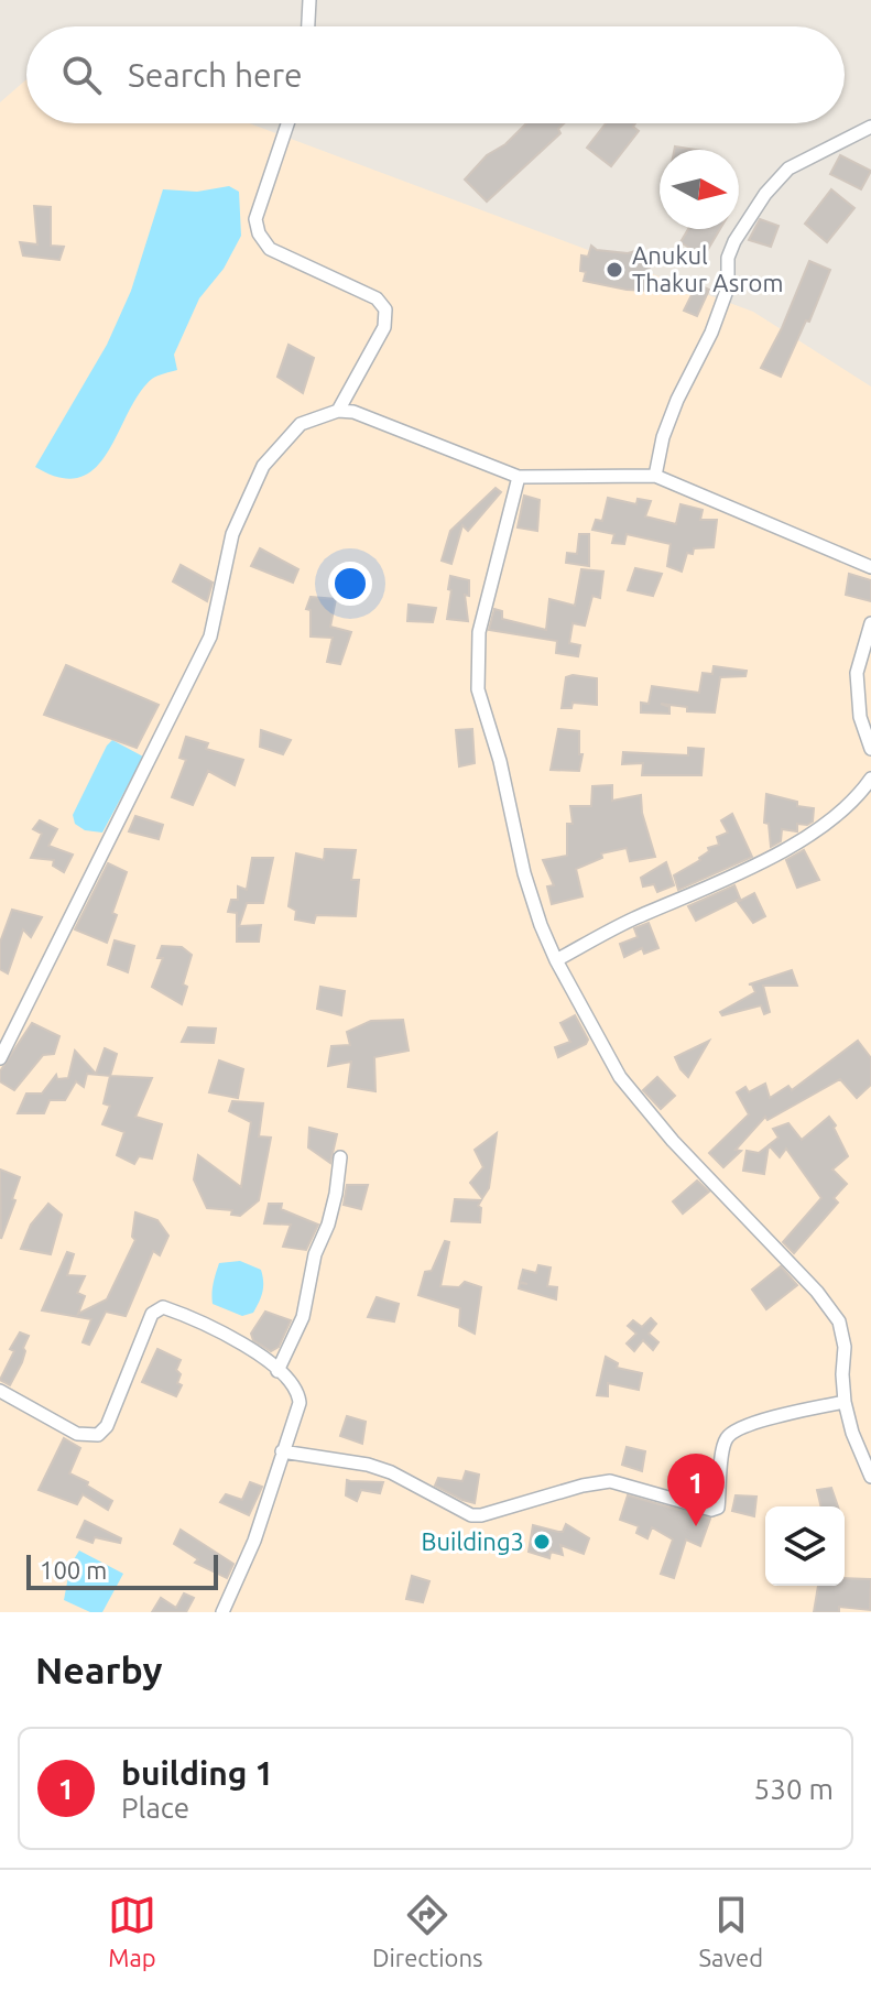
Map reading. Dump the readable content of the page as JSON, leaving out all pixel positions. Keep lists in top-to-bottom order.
{
  "places": ["Anukul Thakur Asrom", "Building3"],
  "scale_bar": "100 m",
  "north": "right",
  "page": {
    "search": "Search here",
    "pins": "1",
    "scale": "100 m",
    "heading": "Nearby",
    "list": [
      {
        "mark": "1",
        "name": "building 1",
        "note": "Place",
        "value": "530 m"
      }
    ],
    "nav": ["Map", "Directions", "Saved"]
  }
}
